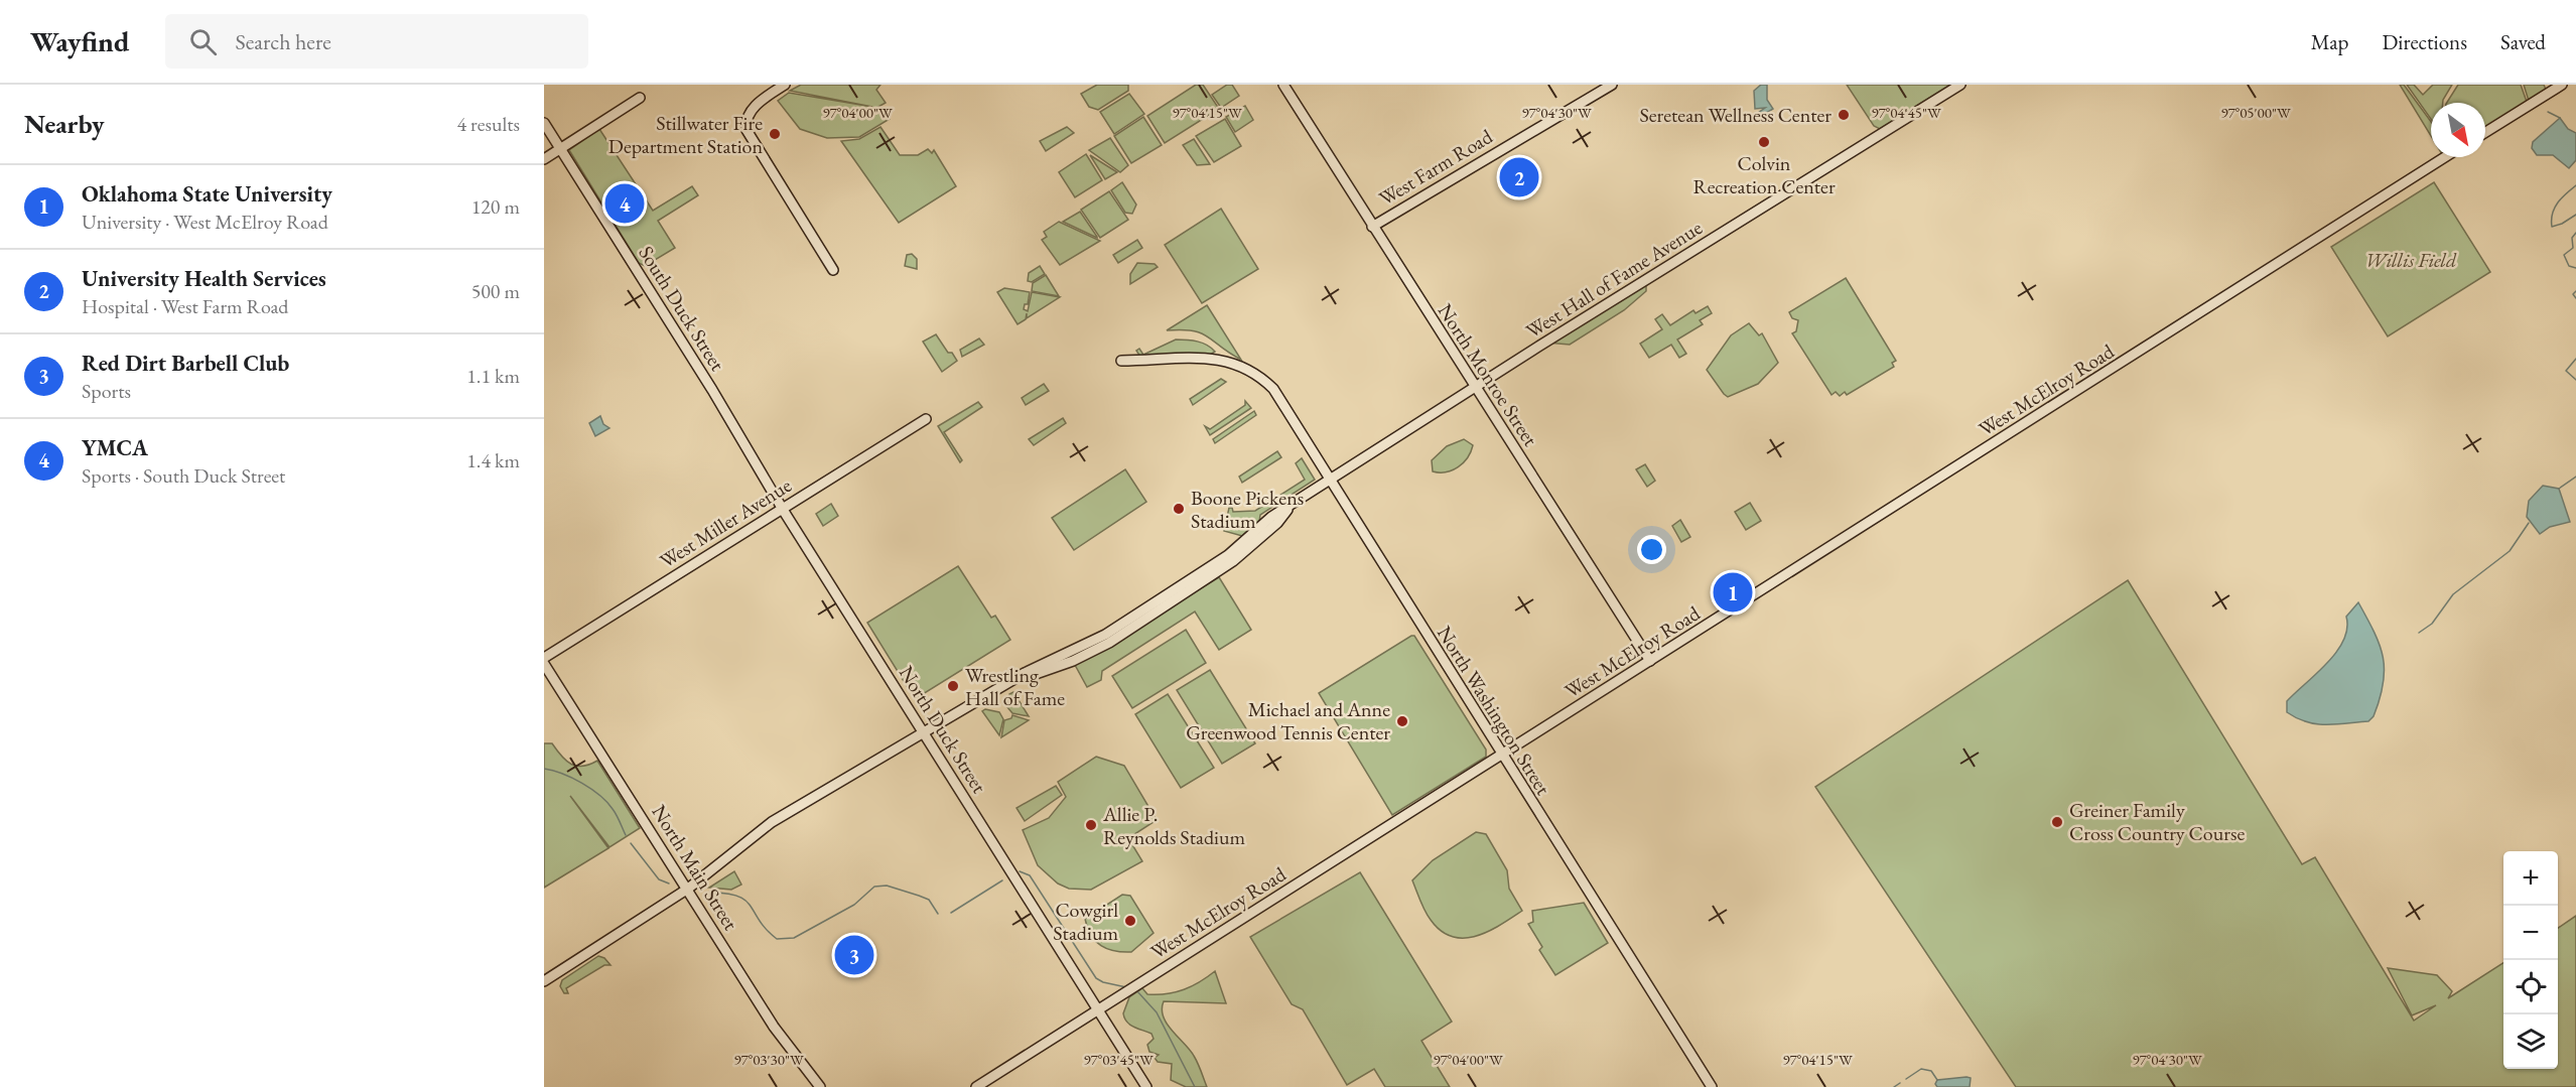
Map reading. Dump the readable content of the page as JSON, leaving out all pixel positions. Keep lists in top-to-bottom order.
{
  "streets": {
    "main road": [
      "West Farm Road",
      "West Hall of Fame Avenue",
      "South Duck Street",
      "North Monroe Street",
      "West McElroy Road",
      "West Miller Avenue",
      "North Washington Street",
      "North Duck Street",
      "North Main Street"
    ]
  },
  "crossings": [
    ["West Farm Road", "North Monroe Street"],
    ["West Hall of Fame Avenue", "North Monroe Street"],
    ["West Hall of Fame Avenue", "North Washington Street"],
    ["West Hall of Fame Avenue", "North Duck Street"],
    ["West Hall of Fame Avenue", "North Main Street"],
    ["South Duck Street", "North Duck Street"],
    ["North Monroe Street", "West McElroy Road"],
    ["West McElroy Road", "North Washington Street"],
    ["West McElroy Road", "North Duck Street"],
    ["West Miller Avenue", "North Duck Street"]
  ],
  "parks": ["Willis Field"],
  "places": [
    "Seretean Wellness Center",
    "Stillwater Fire Department Station",
    "Colvin Recreation Center",
    "Boone Pickens Stadium",
    "Wrestling Hall of Fame",
    "Michael and Anne Greenwood Tennis Center",
    "Greiner Family Cross Country Course",
    "Allie P. Reynolds Stadium",
    "Cowgirl Stadium"
  ],
  "north": "bottom right",
  "page": {
    "header": "Wayfind",
    "search": "Search here",
    "nav": ["Map", "Directions", "Saved"],
    "heading": ["Nearby", "4 results"],
    "pins": [
      "2",
      "4",
      "1",
      "3"
    ],
    "list": [
      {
        "mark": "1",
        "name": "Oklahoma State University",
        "note": "University · West McElroy Road",
        "value": "120 m"
      },
      {
        "mark": "2",
        "name": "University Health Services",
        "note": "Hospital · West Farm Road",
        "value": "500 m"
      },
      {
        "mark": "3",
        "name": "Red Dirt Barbell Club",
        "note": "Sports",
        "value": "1.1 km"
      },
      {
        "mark": "4",
        "name": "YMCA",
        "note": "Sports · South Duck Street",
        "value": "1.4 km"
      }
    ],
    "map_buttons": ["+", "−"]
  },
  "coordinates": [
    "97°04'15\"W",
    "97°04'30\"W",
    "97°04'00\"W",
    "97°04'45\"W",
    "97°05'00\"W",
    "97°03'30\"W",
    "97°03'45\"W"
  ]
}
